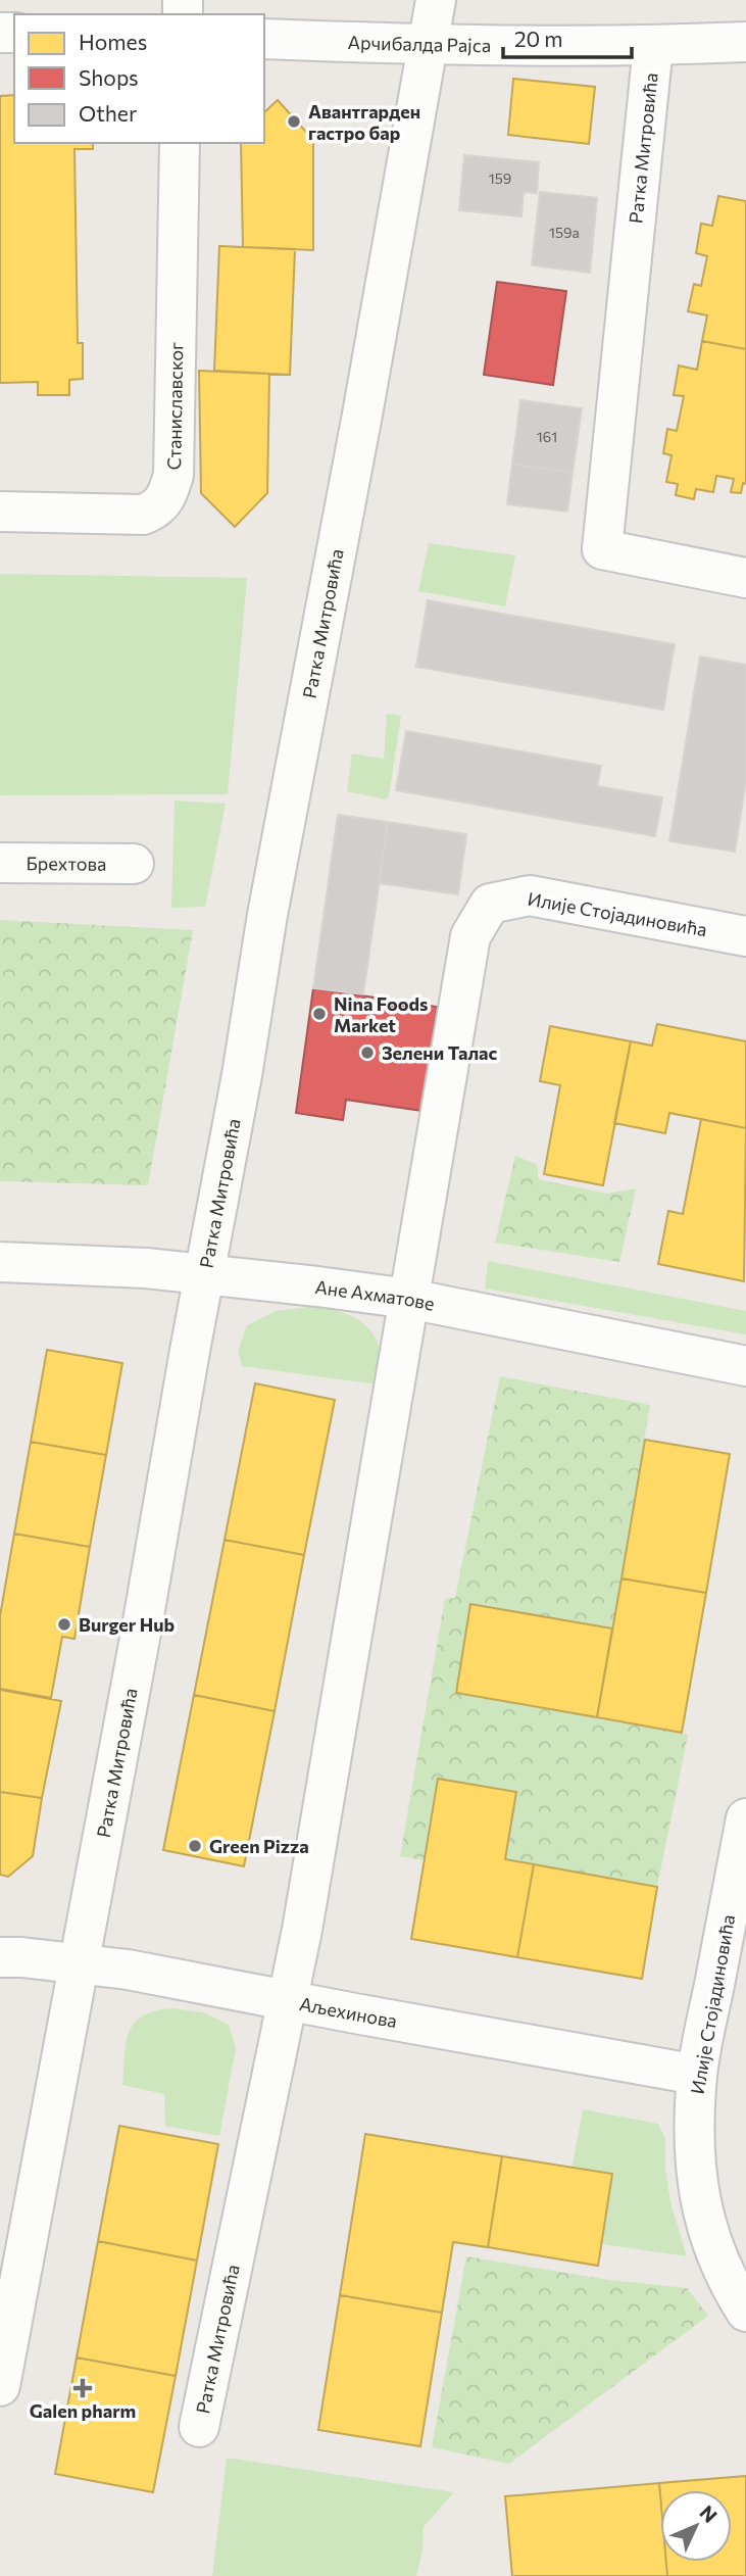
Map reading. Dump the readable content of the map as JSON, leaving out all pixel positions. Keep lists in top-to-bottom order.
{
  "streets": {
    "street": [
      "Арчибалда Рајса",
      "Ратка Митровића",
      "Станиславског",
      "Брехтова",
      "Илије Стојадиновића",
      "Ане Ахматове",
      "Аљехинова"
    ]
  },
  "crossings": [
    ["Арчибалда Рајса", "Ратка Митровића"],
    ["Ратка Митровића", "Илије Стојадиновића"],
    ["Ратка Митровића", "Ане Ахматове"],
    ["Ратка Митровића", "Аљехинова"],
    ["Илије Стојадиновића", "Аљехинова"]
  ],
  "places": {
    "other": [
      "Авантгарден гастро бар",
      "Nina Foods Market",
      "Зелени Талас",
      "Burger Hub",
      "Green Pizza"
    ],
    "health": ["Galen pharm"]
  },
  "house_numbers": ["159", "159a", "161"],
  "legend": ["Homes", "Shops", "Other"],
  "scale_bar": "20 m",
  "north": "top right"
}
